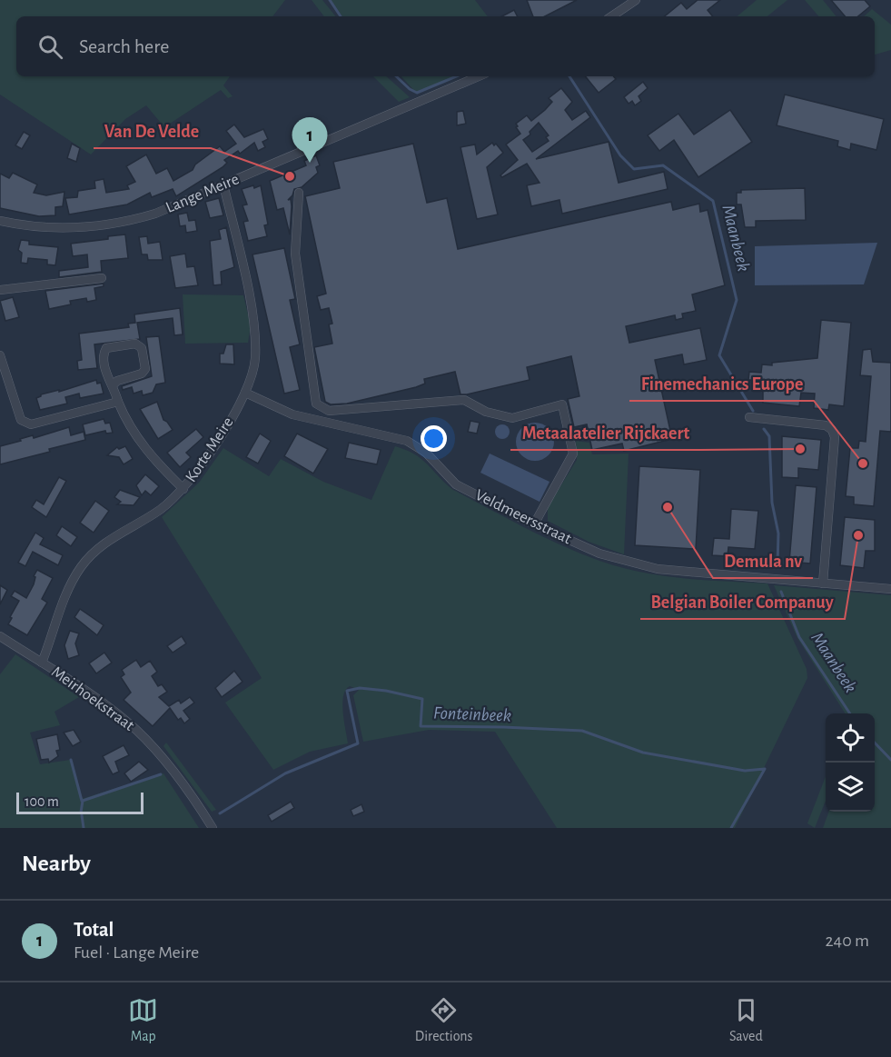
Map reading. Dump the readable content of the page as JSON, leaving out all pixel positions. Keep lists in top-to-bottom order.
{
  "streets": {
    "street": [
      "Lange Meire",
      "Korte Meire",
      "Veldmeersstraat",
      "Meirhoekstraat"
    ]
  },
  "crossings": [
    ["Lange Meire", "Korte Meire"],
    ["Korte Meire", "Veldmeersstraat"],
    ["Korte Meire", "Meirhoekstraat"]
  ],
  "water": ["Maanbeek", "Fonteinbeek"],
  "places": [
    "Van De Velde",
    "Metaalatelier Rijckaert",
    "Finemechanics Europe",
    "Demula nv",
    "Belgian Boiler Companuy"
  ],
  "scale_bar": "100 m",
  "page": {
    "search": "Search here",
    "pins": "1",
    "scale": "100 m",
    "heading": "Nearby",
    "list": [
      {
        "mark": "1",
        "name": "Total",
        "note": "Fuel · Lange Meire",
        "value": "240 m"
      }
    ],
    "nav": ["Map", "Directions", "Saved"]
  }
}
